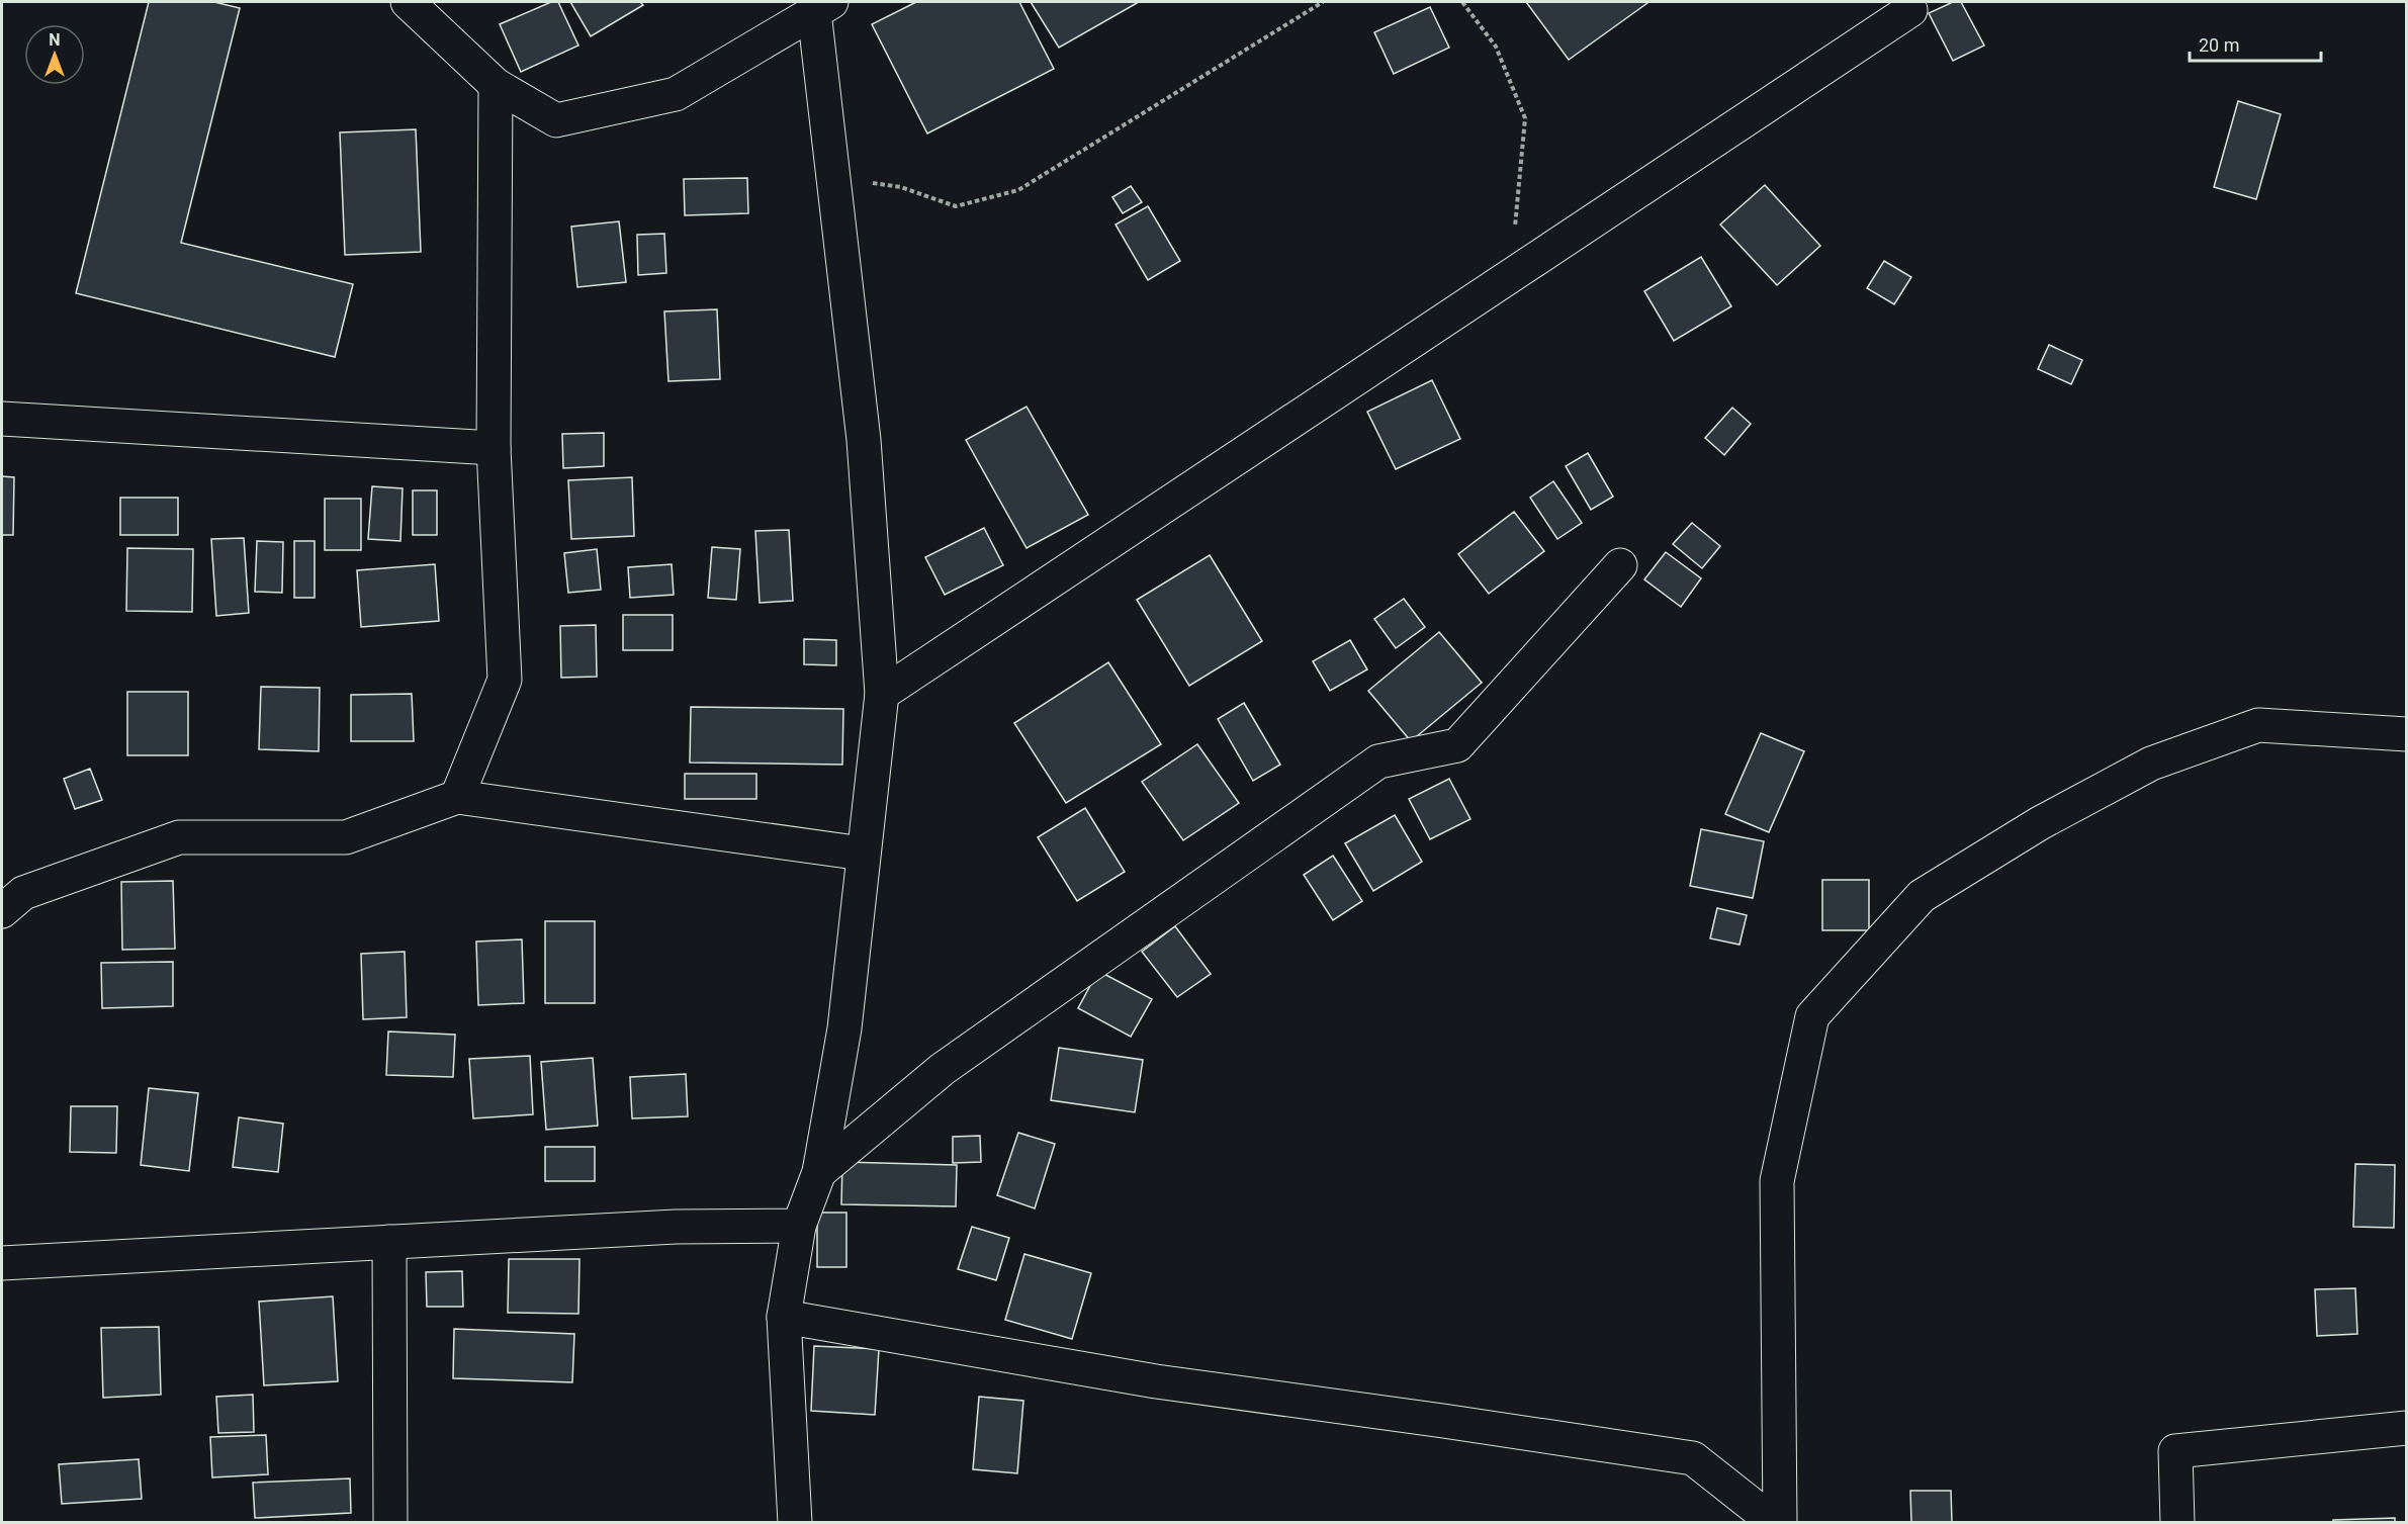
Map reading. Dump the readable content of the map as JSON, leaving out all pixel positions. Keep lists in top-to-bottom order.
{
  "scale_bar": "20 m",
  "north": "top"
}
